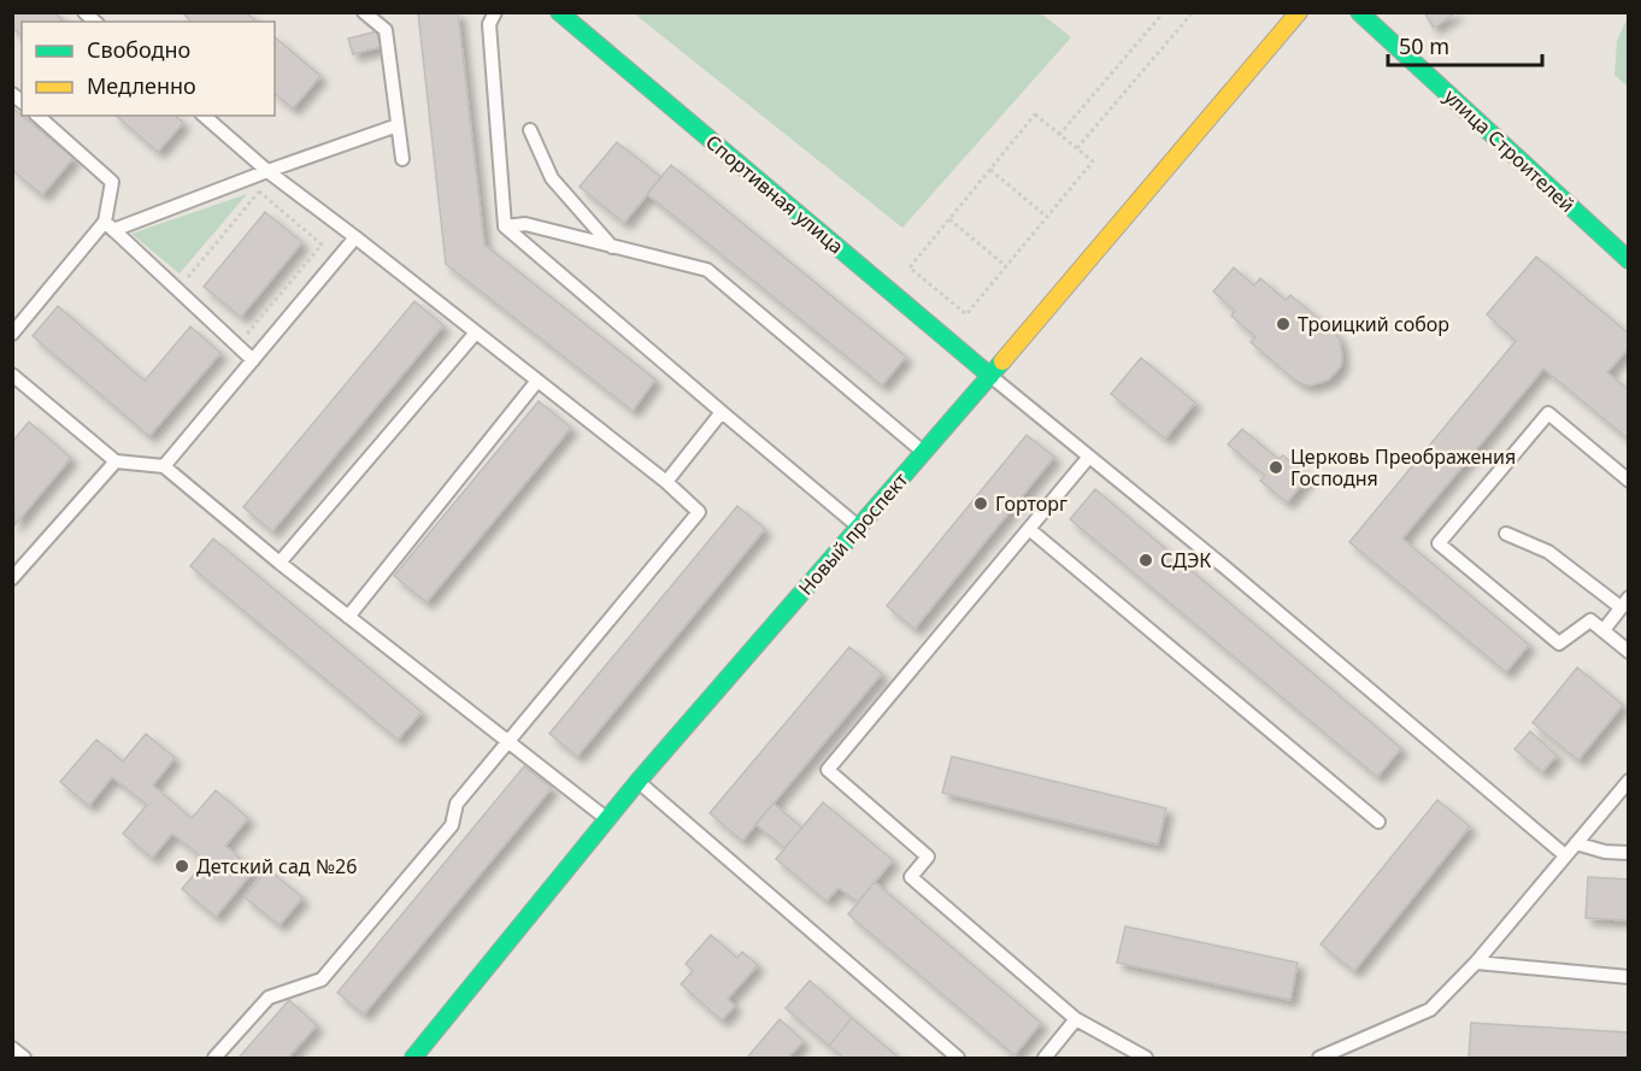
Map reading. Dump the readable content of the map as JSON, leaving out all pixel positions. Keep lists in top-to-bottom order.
{
  "streets": {
    "street": ["улица Строителей", "Спортивная улица", "Новый проспект"]
  },
  "crossings": [
    ["Спортивная улица", "Новый проспект"]
  ],
  "places": [
    "Троицкий собор",
    "Церковь Преображения Господня",
    "Горторг",
    "СДЭК",
    "Детский сад №26"
  ],
  "legend": ["Свободно", "Медленно"],
  "scale_bar": "50 m"
}
